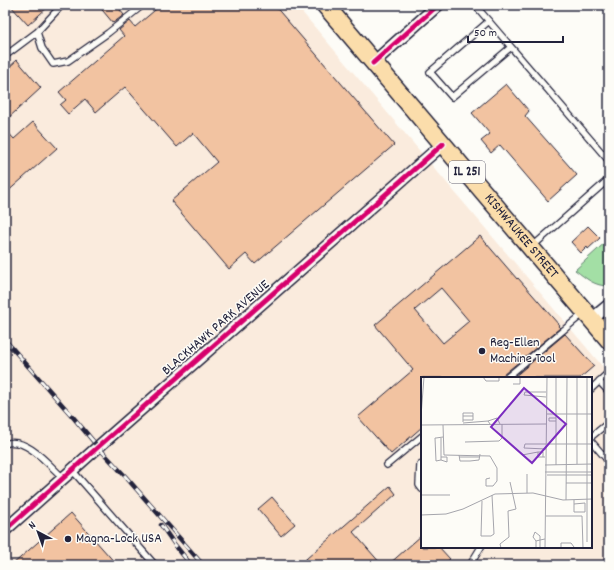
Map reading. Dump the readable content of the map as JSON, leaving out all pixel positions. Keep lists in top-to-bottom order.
{
  "streets": {
    "main road": ["IL 251", "KISHWAUKEE STREET"],
    "street": ["BLACKHAWK PARK AVENUE"]
  },
  "crossings": [
    ["KISHWAUKEE STREET", "BLACKHAWK PARK AVENUE"]
  ],
  "places": ["Reg-Ellen Machine Tool", "Magna-Lock USA"],
  "scale_bar": "50 m",
  "north": "top left"
}
